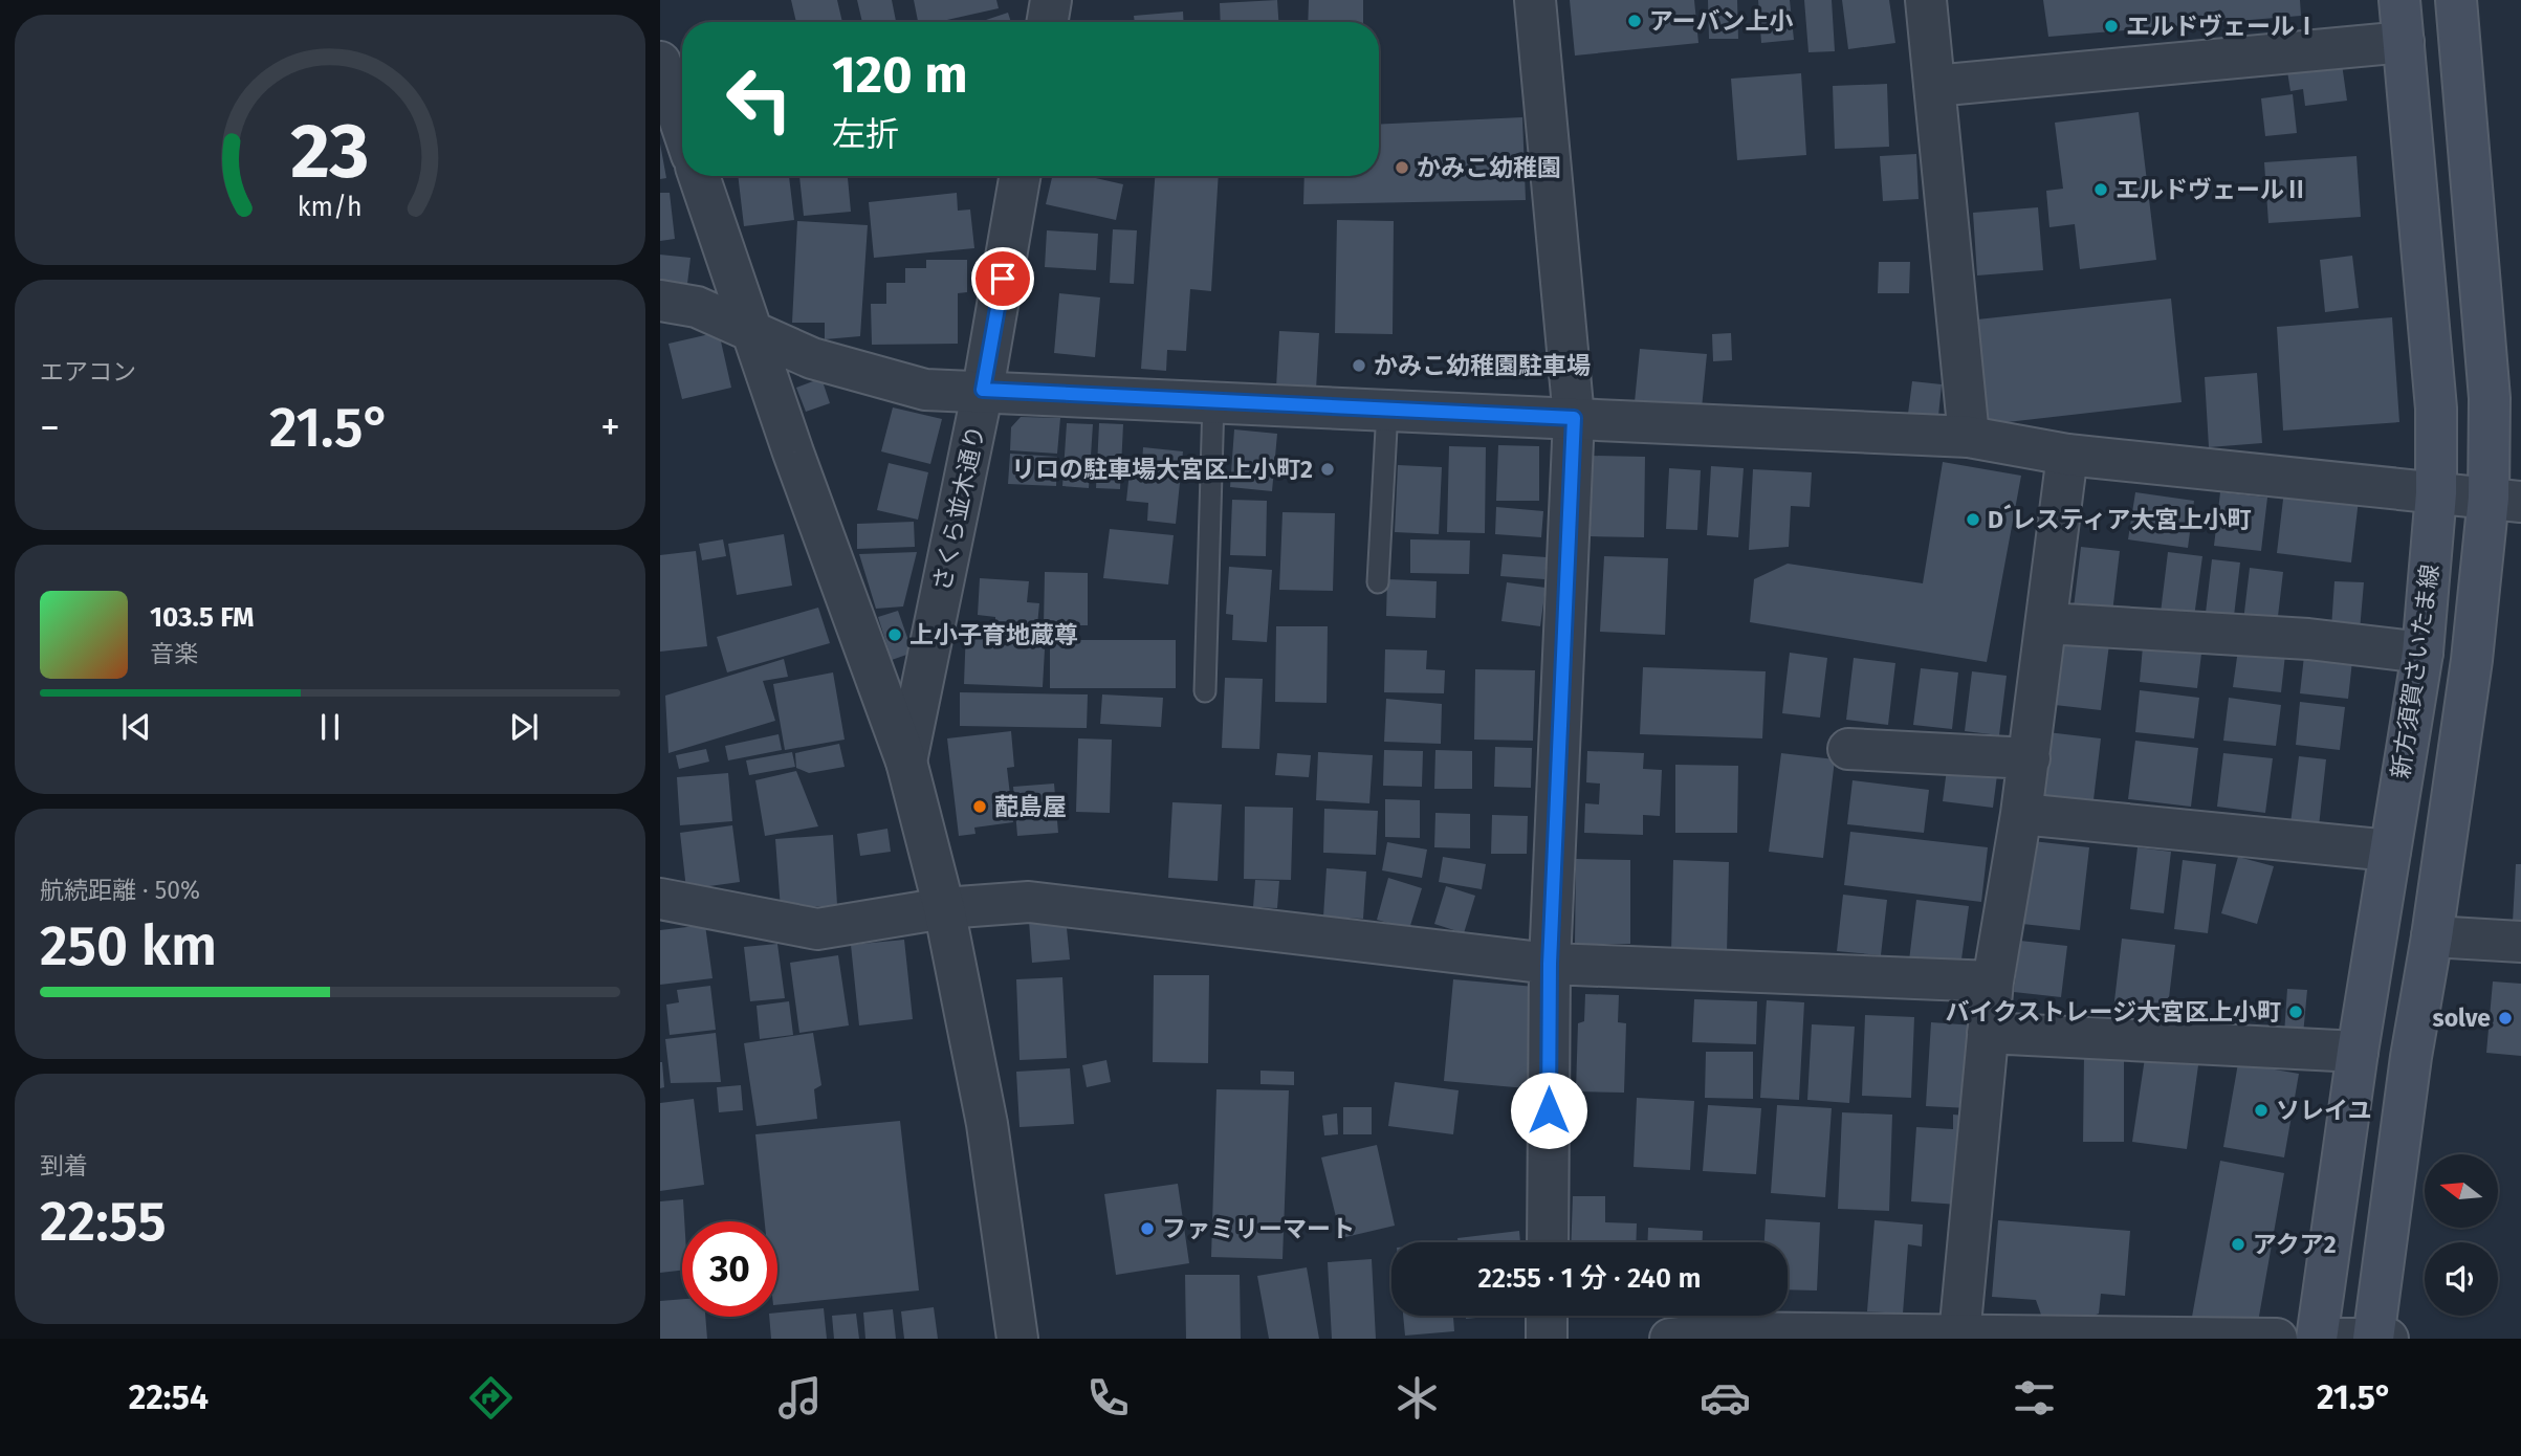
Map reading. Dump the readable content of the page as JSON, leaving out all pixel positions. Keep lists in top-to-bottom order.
{
  "streets": {
    "main road": ["新方須賀さいたま線"],
    "street": ["さくら並木通り"]
  },
  "places": [
    "アーバン上小",
    "エルドヴェールⅠ",
    "かみこ幼稚園",
    "エルドヴェールⅡ",
    "かみこ幼稚園駐車場",
    "リロの駐車場大宮区上小町2",
    "D´レスティア大宮上小町",
    "上小子育地蔵尊",
    "蓜島屋",
    "バイクストレージ大宮区上小町",
    "solve",
    "ソレイユ",
    "ファミリーマート",
    "アクア2"
  ],
  "north": "left",
  "page": {
    "turn": ["120 m", "左折"],
    "tile": [
      "エアコン",
      ["航続距離 · 50%", "250 km"],
      ["到着", "22:55"]
    ],
    "heat": ["−", "21.5°", "+"],
    "song": ["103.5 FM", "音楽"],
    "limit": "30",
    "trip": "22:55 · 1 分 · 240 m",
    "tabs": ["22:54", "21.5°"],
    "gauge": ["23", "km/h"]
  }
}
